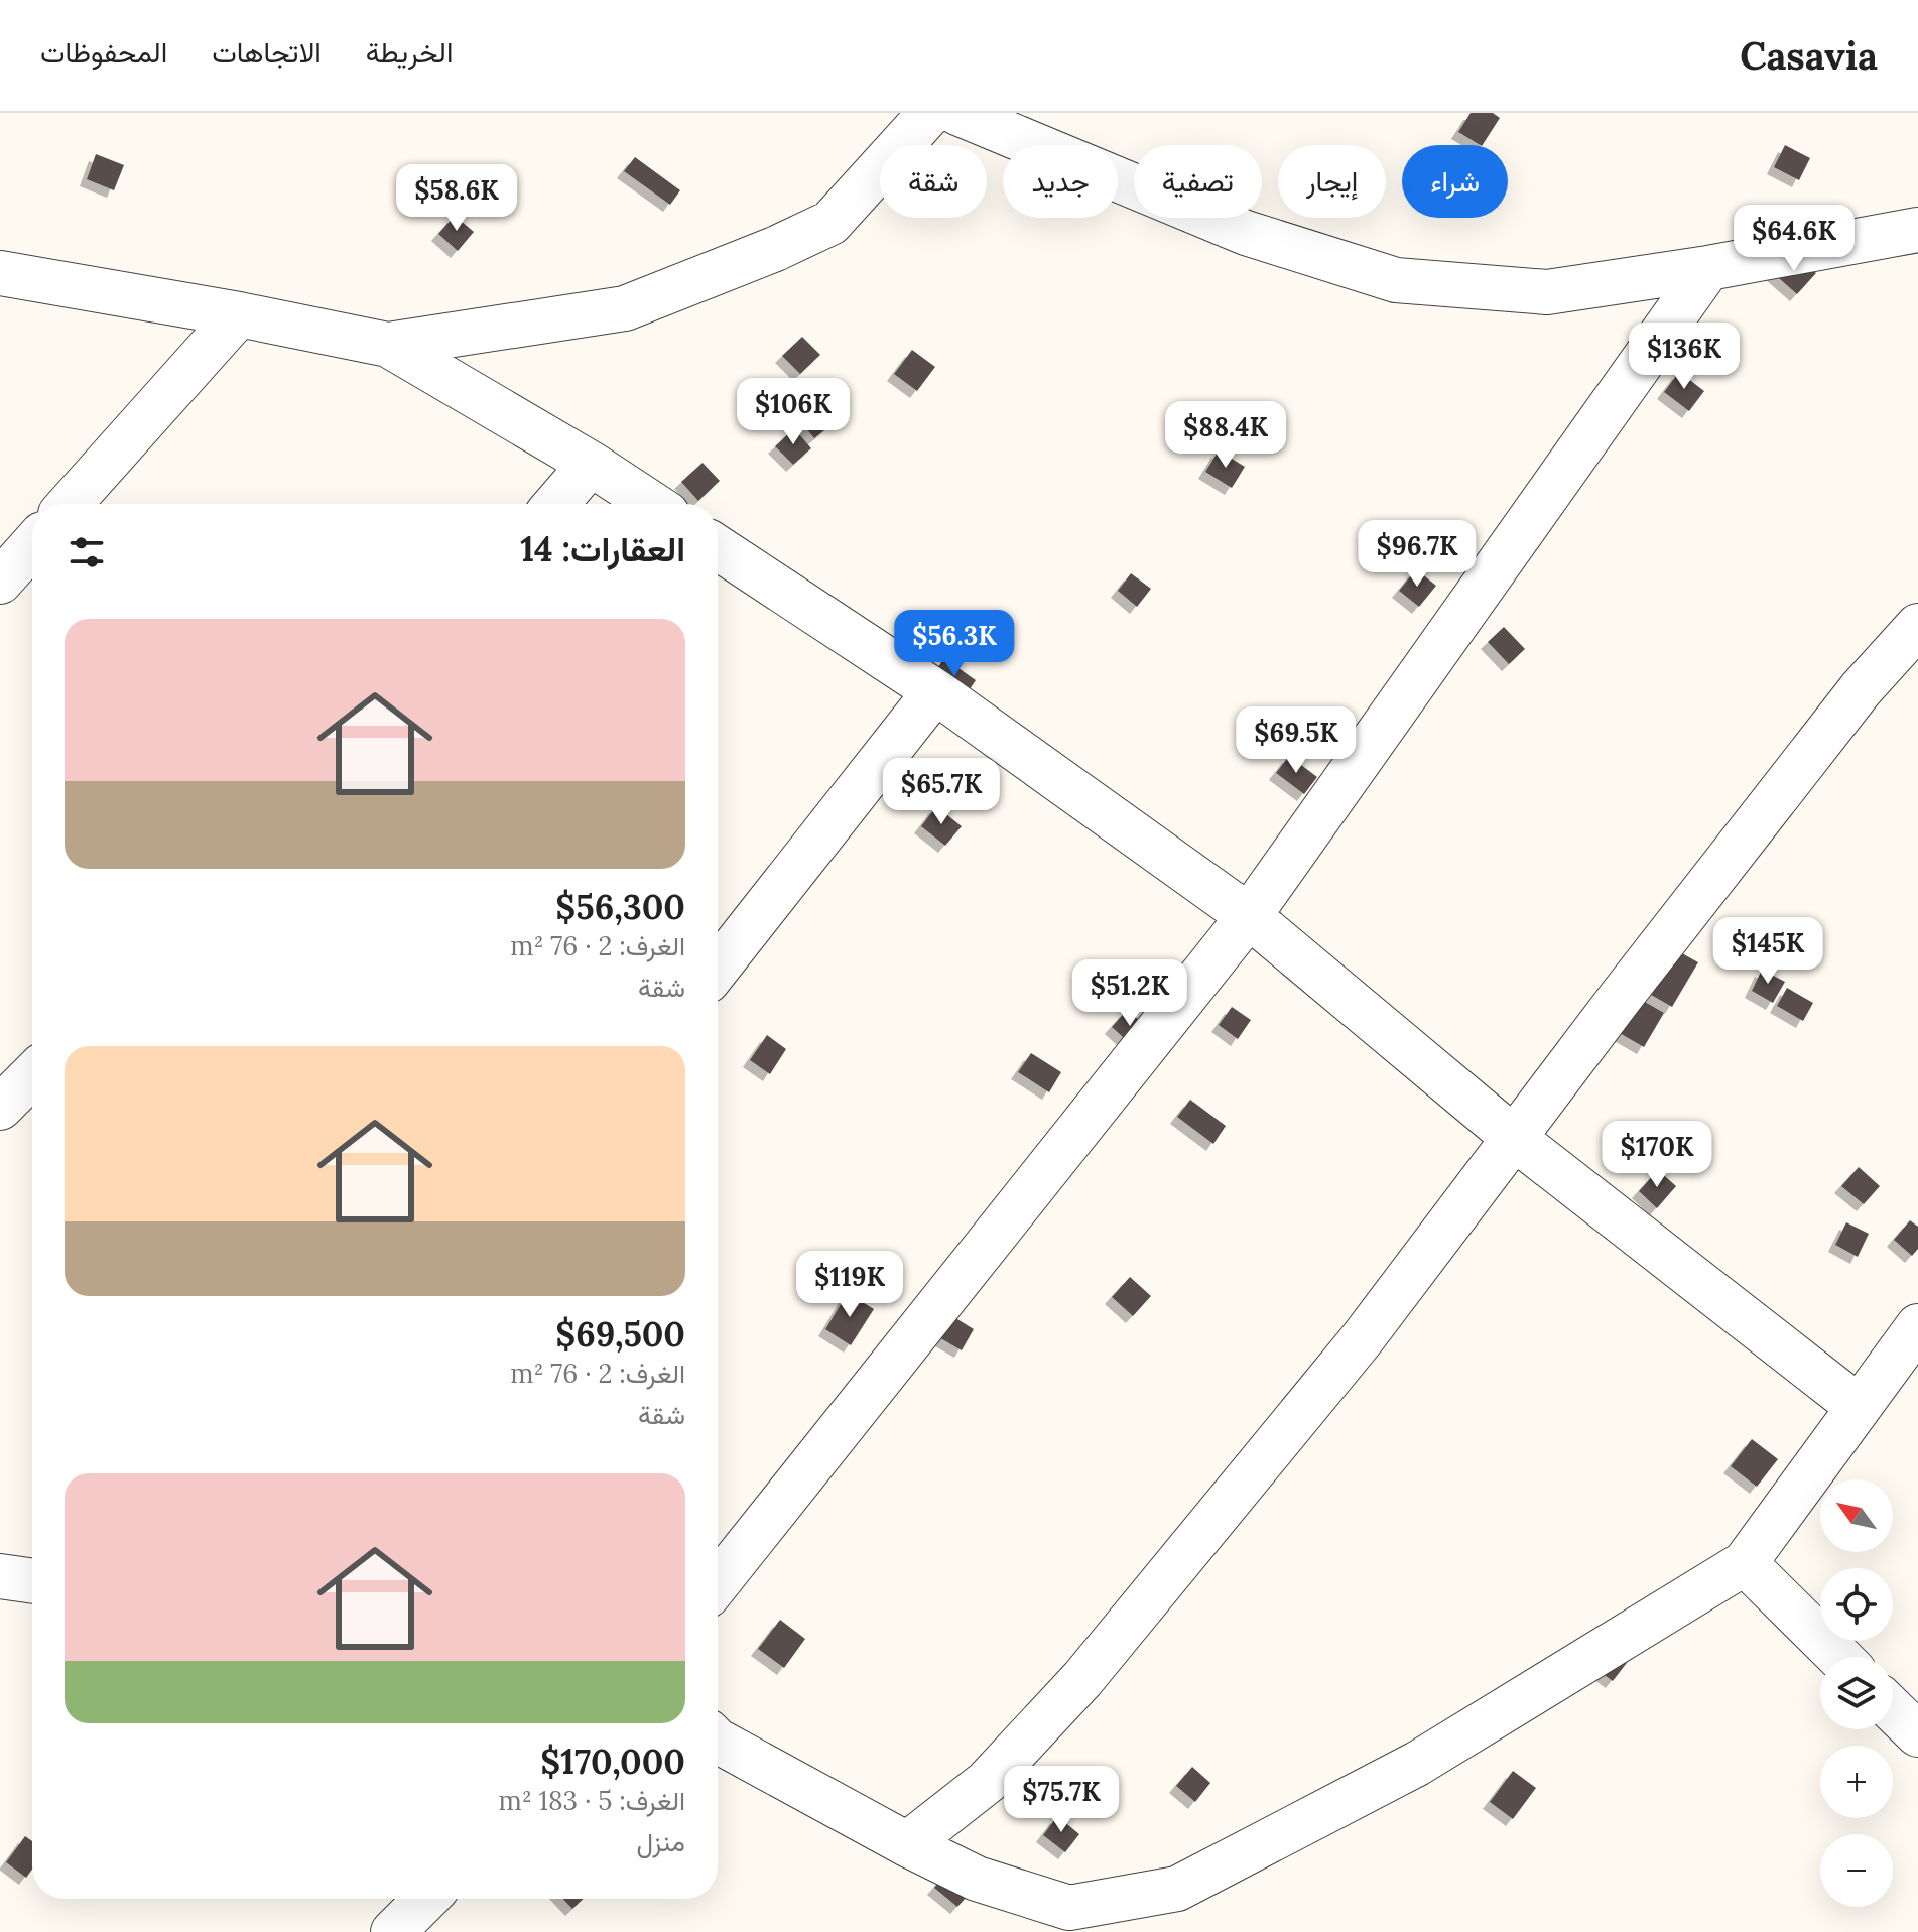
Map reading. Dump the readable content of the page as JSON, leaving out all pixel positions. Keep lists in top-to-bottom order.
{
  "north": "top left",
  "page": {
    "header": "Casavia",
    "nav": ["الخريطة", "الاتجاهات", "المحفوظات"],
    "chip": [
      "شراء",
      "إيجار",
      "تصفية",
      "جديد",
      "شقة"
    ],
    "price": [
      "$58.6K",
      "$64.6K",
      "$136K",
      "$106K",
      "$88.4K",
      "$96.7K",
      "$56.3K",
      "$69.5K",
      "$65.7K",
      "$145K",
      "$51.2K",
      "$170K",
      "$119K",
      "$75.7K"
    ],
    "heading": "العقارات: 14",
    "list": [
      {
        "name": "$56,300",
        "note": "الغرف: 2 · 76 m² · شقة"
      },
      {
        "name": "$69,500",
        "note": "الغرف: 2 · 76 m² · شقة"
      },
      {
        "name": "$170,000",
        "note": "الغرف: 5 · 183 m² · منزل"
      }
    ],
    "map_buttons": ["+", "−"]
  }
}
